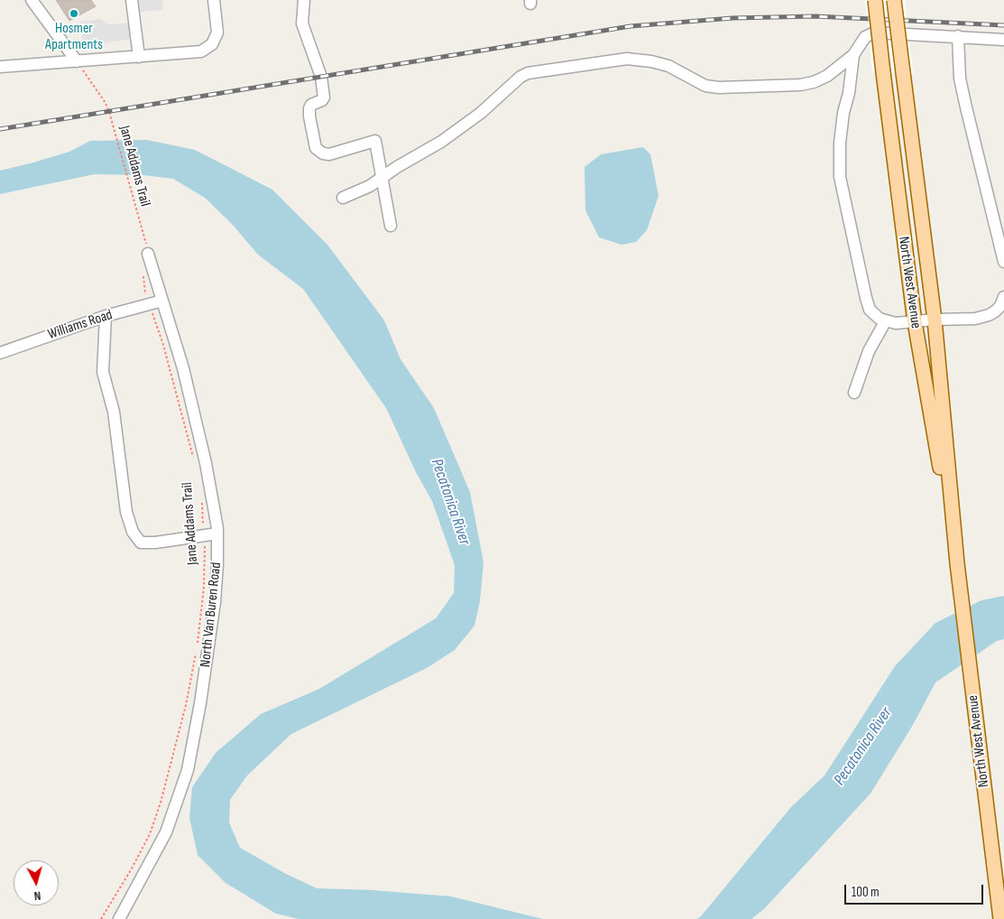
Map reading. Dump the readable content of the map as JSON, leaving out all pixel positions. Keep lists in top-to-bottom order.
{
  "streets": {
    "main road": ["North West Avenue"],
    "street": ["Williams Road", "North Van Buren Road"],
    "path": ["Jane Addams Trail"]
  },
  "crossings": [
    ["Jane Addams Trail", "North Van Buren Road"],
    ["Williams Road", "North Van Buren Road"]
  ],
  "water": ["Pecatonica River"],
  "places": ["Hosmer Apartments"],
  "scale_bar": "100 m",
  "north": "bottom"
}
